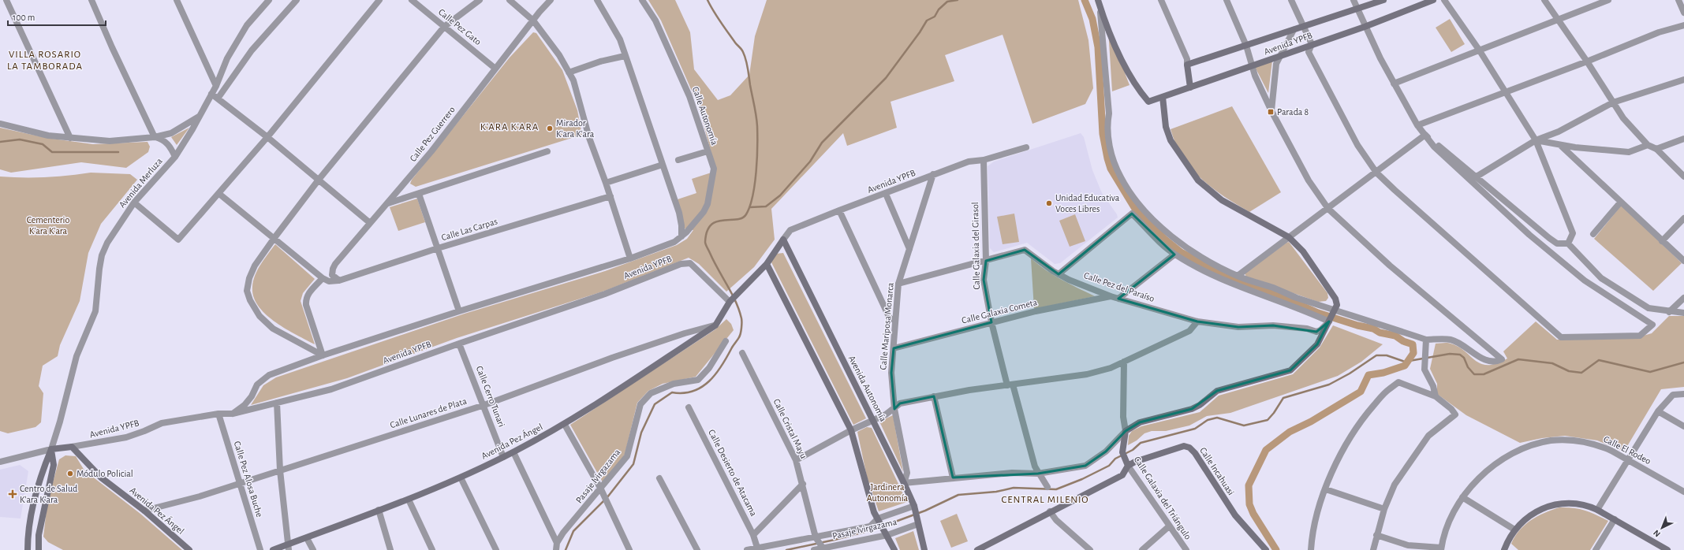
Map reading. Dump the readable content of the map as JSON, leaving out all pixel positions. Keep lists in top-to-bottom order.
{
  "streets": {
    "street": [
      "Calle Pez Gato",
      "Avenida YPFB",
      "Calle Autonomía",
      "Calle Pez Guerrero",
      "Avenida Merluza",
      "Calle Las Carpas",
      "Calle Galaxia del Girasol",
      "Calle Pez del Paraíso",
      "Calle Galaxia Cometa",
      "Calle Mariposa Monarca",
      "Avenida Autonomía",
      "Calle Cerro Tunari",
      "Calle Lunares de Plata",
      "Calle Cristal Mayu",
      "Avenida Pez Ángel",
      "Calle El Rodeo",
      "Calle Incahuasi",
      "Calle Desierto de Atacama",
      "Pasaje Ivirgazama",
      "Calle Pez Alosa Buche",
      "Calle Galaxia del Triángulo"
    ]
  },
  "crossings": [
    ["Calle Pez Gato", "Calle Pez Guerrero"],
    ["Avenida YPFB", "Calle Autonomía"],
    ["Avenida YPFB", "Avenida Merluza"],
    ["Avenida YPFB", "Calle Galaxia del Girasol"],
    ["Avenida YPFB", "Calle Mariposa Monarca"],
    ["Avenida YPFB", "Avenida Autonomía"],
    ["Avenida YPFB", "Calle Cerro Tunari"],
    ["Avenida YPFB", "Avenida Pez Ángel"],
    ["Avenida YPFB", "Calle Pez Alosa Buche"],
    ["Calle Pez Guerrero", "Calle Las Carpas"],
    ["Calle Galaxia del Girasol", "Calle Pez del Paraíso"],
    ["Calle Galaxia del Girasol", "Calle Galaxia Cometa"],
    ["Calle Pez del Paraíso", "Calle Galaxia Cometa"],
    ["Calle Pez del Paraíso", "Calle Mariposa Monarca"],
    ["Calle Galaxia Cometa", "Calle Mariposa Monarca"],
    ["Calle Mariposa Monarca", "Avenida Autonomía"],
    ["Avenida Autonomía", "Pasaje Ivirgazama"],
    ["Calle Cerro Tunari", "Calle Lunares de Plata"],
    ["Calle Cerro Tunari", "Avenida Pez Ángel"],
    ["Calle Lunares de Plata", "Avenida Pez Ángel"],
    ["Calle Lunares de Plata", "Calle Pez Alosa Buche"],
    ["Calle Cristal Mayu", "Pasaje Ivirgazama"],
    ["Calle Incahuasi", "Calle Galaxia del Triángulo"],
    ["Calle Desierto de Atacama", "Pasaje Ivirgazama"]
  ],
  "districts": ["VILLA ROSARIO LA TAMBORADA", "K'ARA K'ARA", "CENTRAL MILENIO"],
  "parks": ["Cementerio K'ara K'ara", "Jardinera Autonomía"],
  "places": {
    "transit": ["Parada 8"],
    "other": ["Mirador K'ara K'ara", "Unidad Educativa Voces Libres", "Módulo Policial"],
    "health": ["Centro de Salud K'ara K'ara"]
  },
  "scale_bar": "100 m",
  "north": "bottom left"
}
